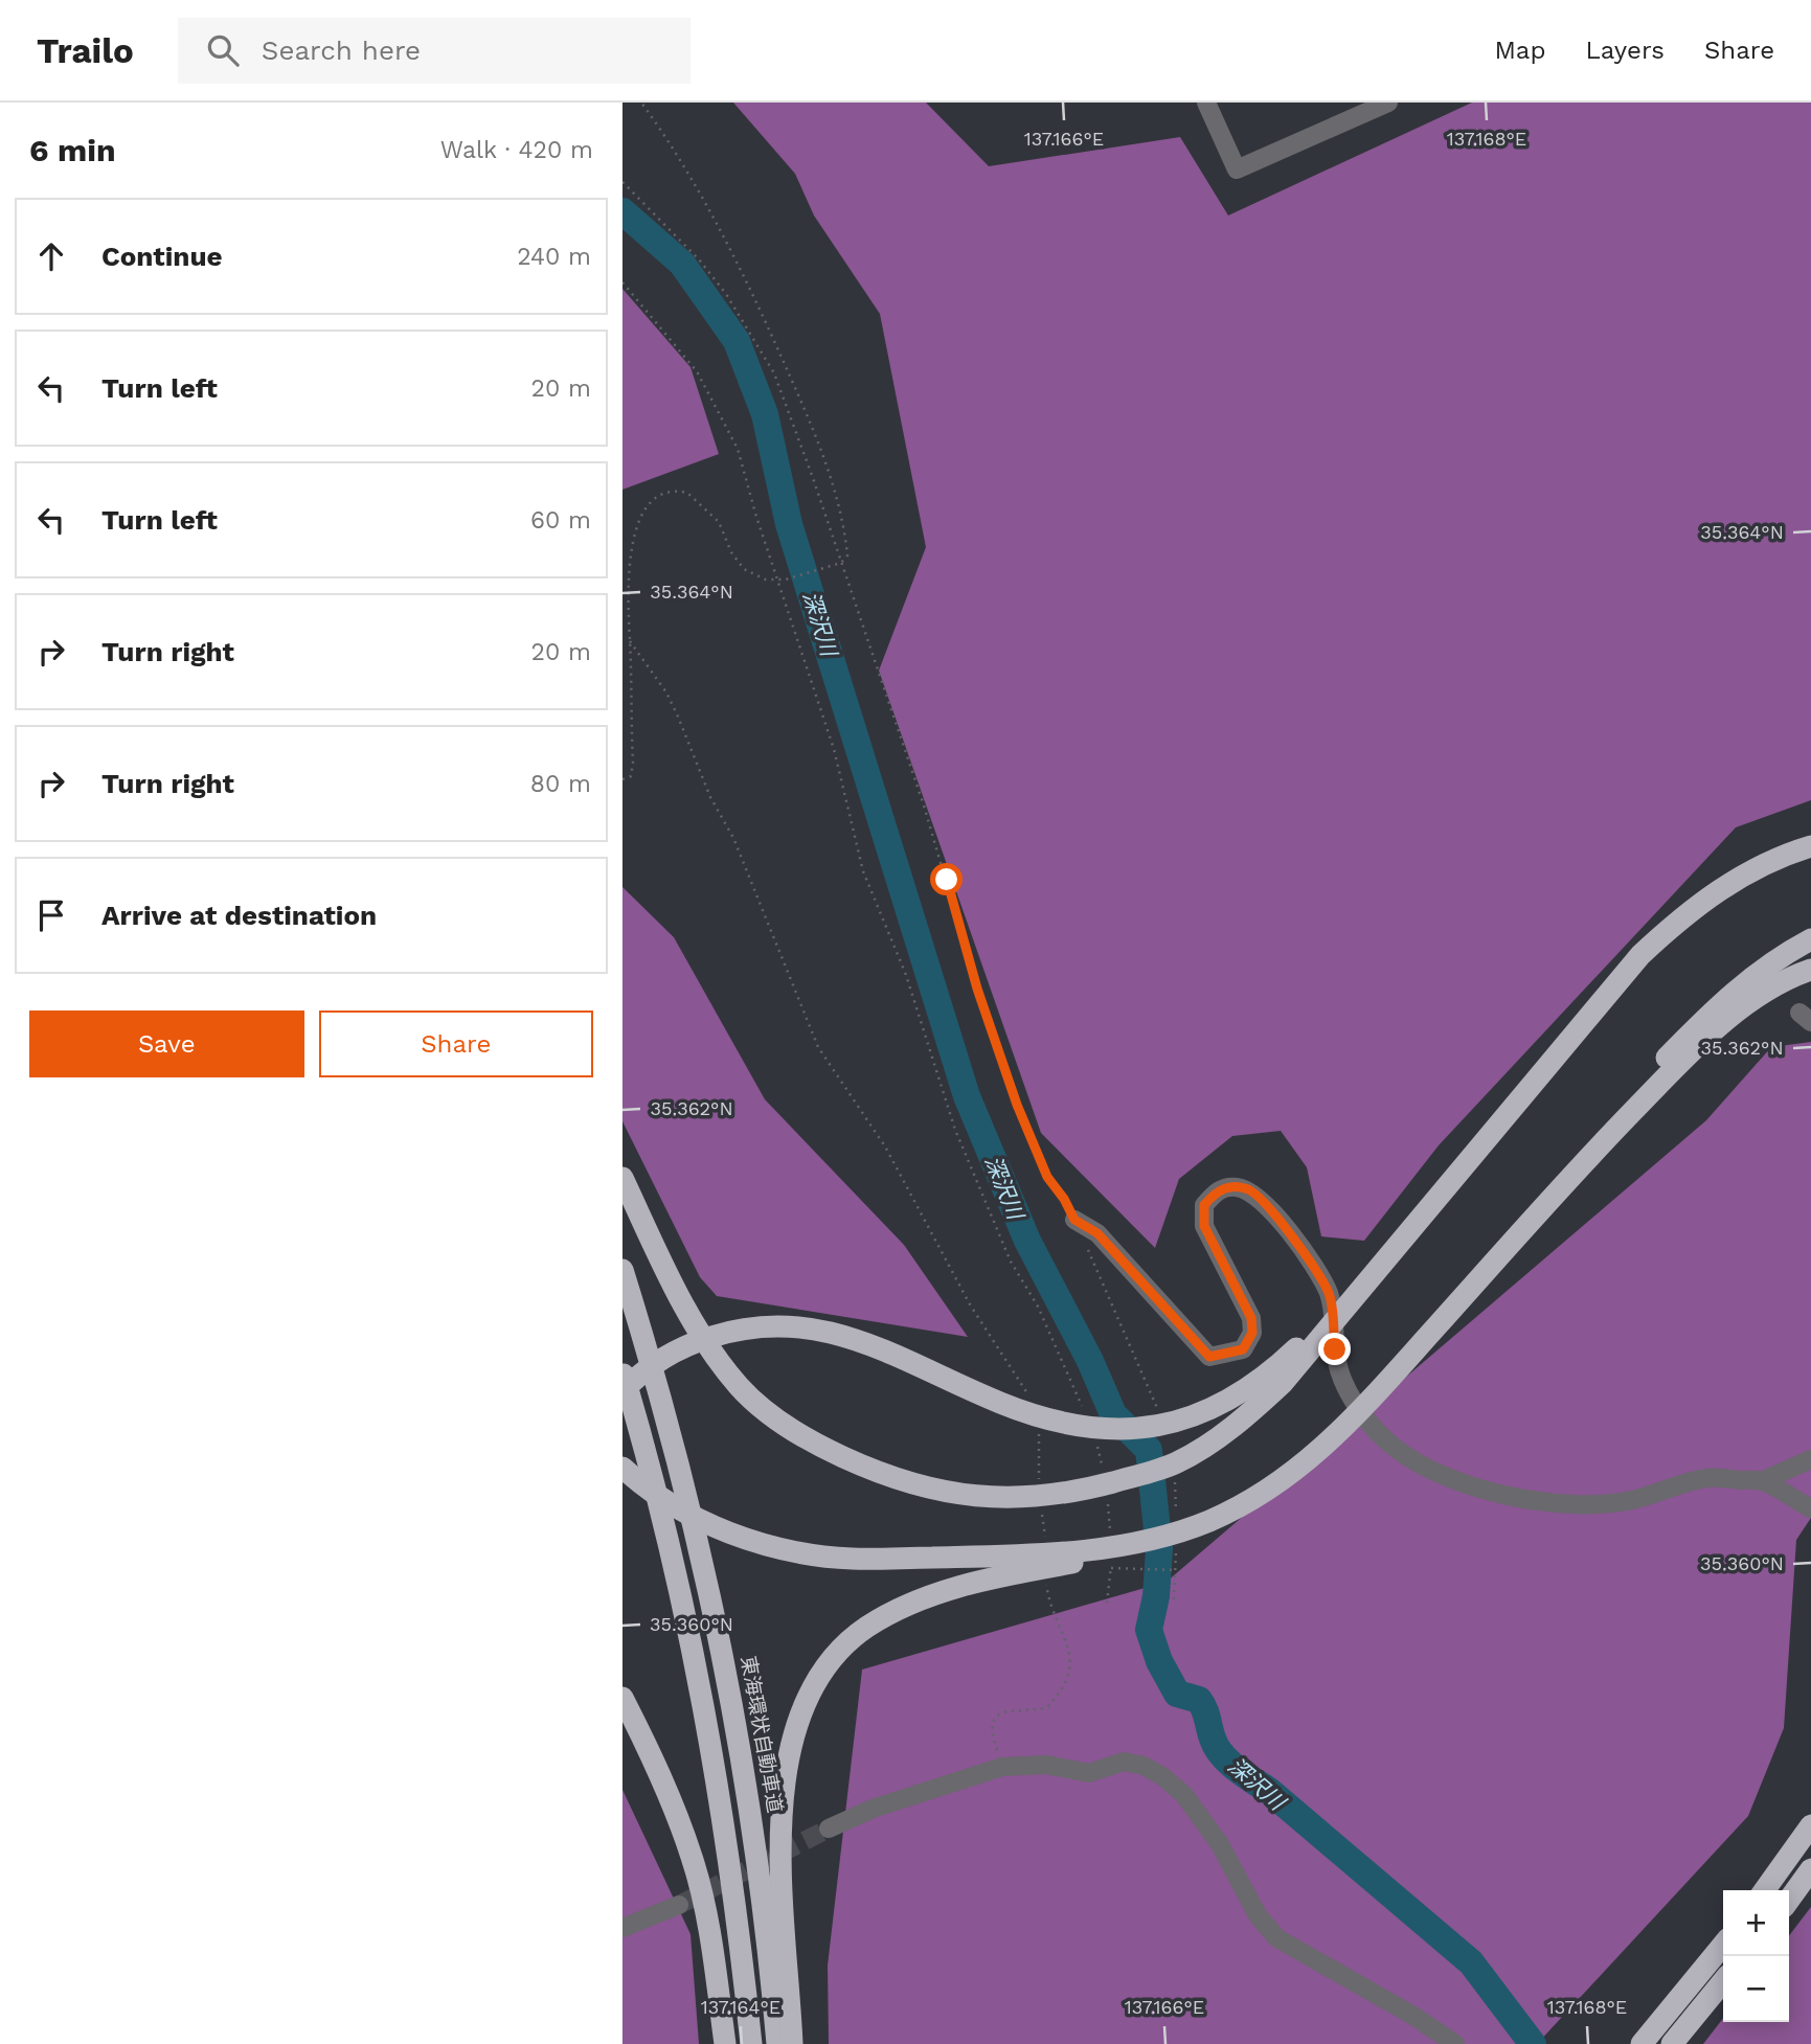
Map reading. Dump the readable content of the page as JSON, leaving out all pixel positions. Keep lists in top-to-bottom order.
{
  "streets": {
    "highway": ["東海環状自動車道"]
  },
  "water": ["深沢川"],
  "page": {
    "header": "Trailo",
    "search": "Search here",
    "nav": ["Map", "Layers", "Share"],
    "heading": ["6 min", "Walk · 420 m"],
    "list": [
      ["Continue", "240 m"],
      ["Turn left", "20 m"],
      ["Turn left", "60 m"],
      ["Turn right", "20 m"],
      ["Turn right", "80 m"],
      "Arrive at destination"
    ],
    "buttons": ["Save", "Share"],
    "map_buttons": ["+", "−"]
  },
  "coordinates": [
    "137.166°E",
    "137.168°E",
    "35.364°N",
    "35.362°N",
    "35.360°N",
    "137.164°E"
  ]
}
